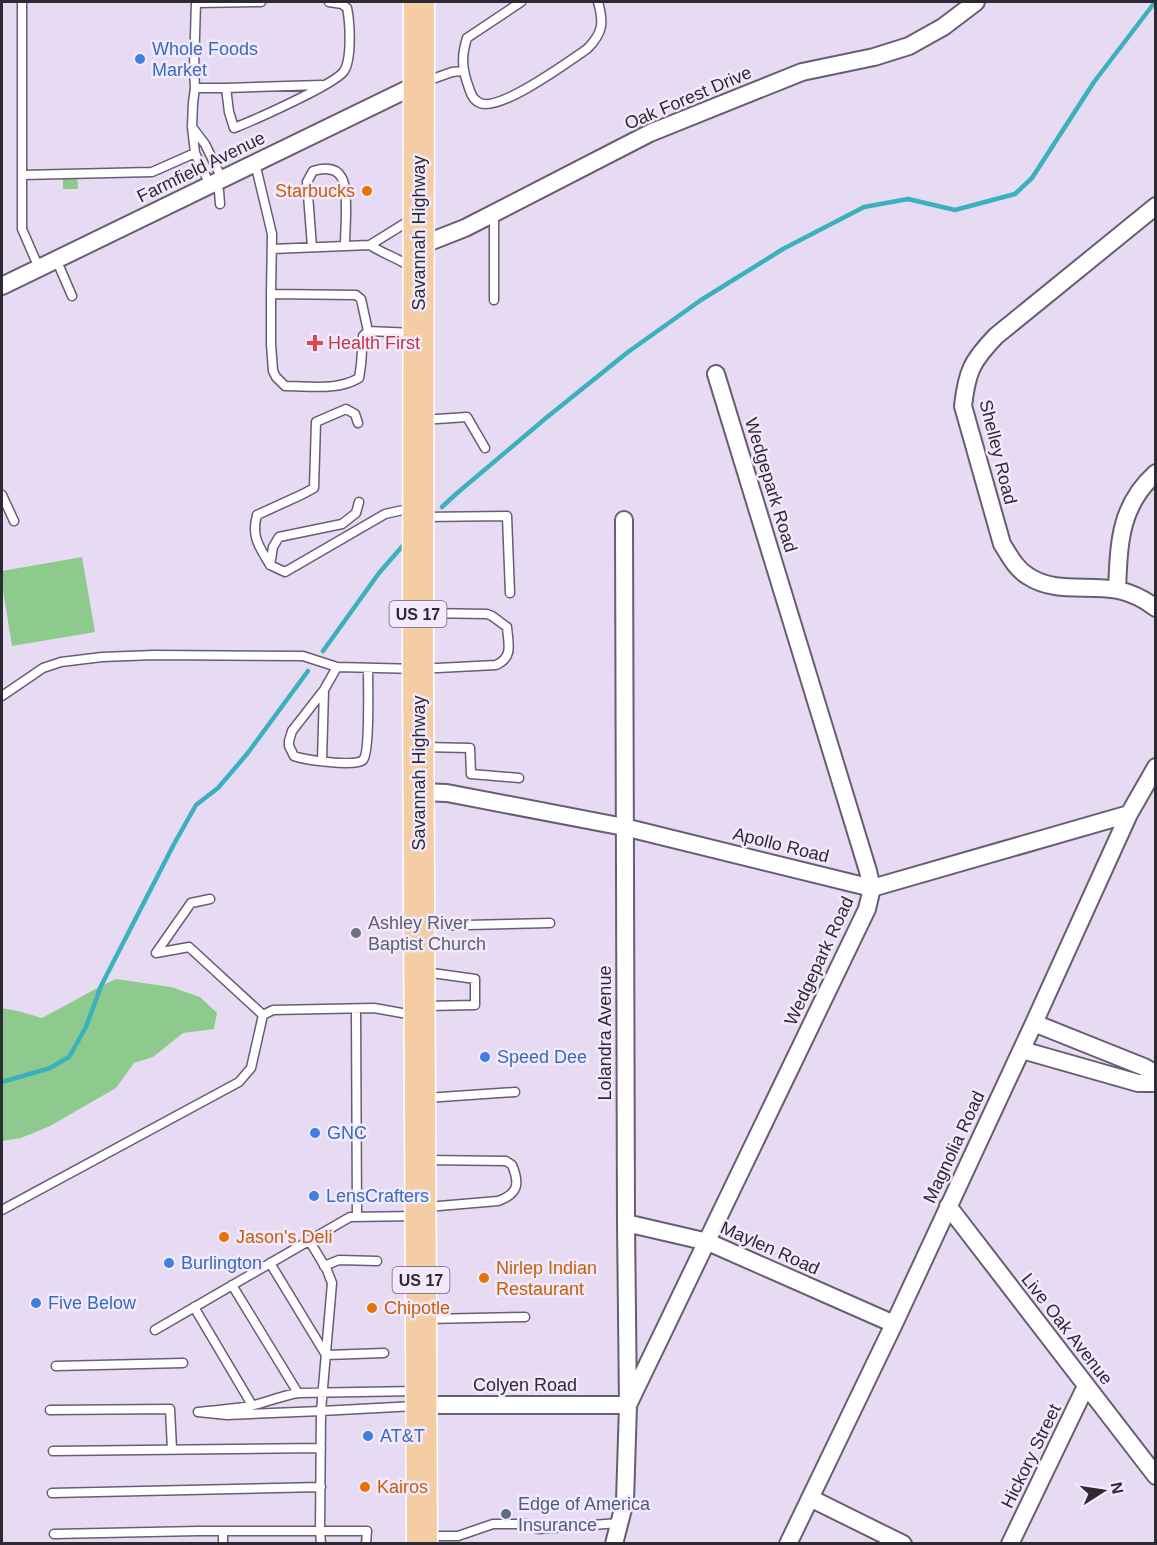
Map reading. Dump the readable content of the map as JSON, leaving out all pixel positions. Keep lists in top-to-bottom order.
{
  "streets": {
    "highway": ["Savannah Highway", "US 17"],
    "street": [
      "Oak Forest Drive",
      "Farmfield Avenue",
      "Shelley Road",
      "Wedgepark Road",
      "Apollo Road",
      "Lolandra Avenue",
      "Magnolia Road",
      "Maylen Road",
      "Live Oak Avenue",
      "Colyen Road",
      "Hickory Street"
    ]
  },
  "crossings": [
    ["Oak Forest Drive", "Savannah Highway"],
    ["Farmfield Avenue", "Savannah Highway"],
    ["Savannah Highway", "Apollo Road"],
    ["Savannah Highway", "Colyen Road"],
    ["Wedgepark Road", "Apollo Road"],
    ["Wedgepark Road", "Lolandra Avenue"],
    ["Wedgepark Road", "Maylen Road"],
    ["Wedgepark Road", "Colyen Road"],
    ["Apollo Road", "Lolandra Avenue"],
    ["Apollo Road", "Magnolia Road"],
    ["Lolandra Avenue", "Maylen Road"],
    ["Lolandra Avenue", "Colyen Road"],
    ["Magnolia Road", "Maylen Road"],
    ["Magnolia Road", "Live Oak Avenue"],
    ["Live Oak Avenue", "Hickory Street"]
  ],
  "places": {
    "other": [
      "Whole Foods Market",
      "Starbucks",
      "Ashley River Baptist Church",
      "Speed Dee",
      "GNC",
      "LensCrafters",
      "Jason's Deli",
      "Burlington",
      "Nirlep Indian Restaurant",
      "Five Below",
      "Chipotle",
      "AT&T",
      "Kairos",
      "Edge of America Insurance"
    ],
    "health": ["Health First"]
  },
  "north": "right"
}
